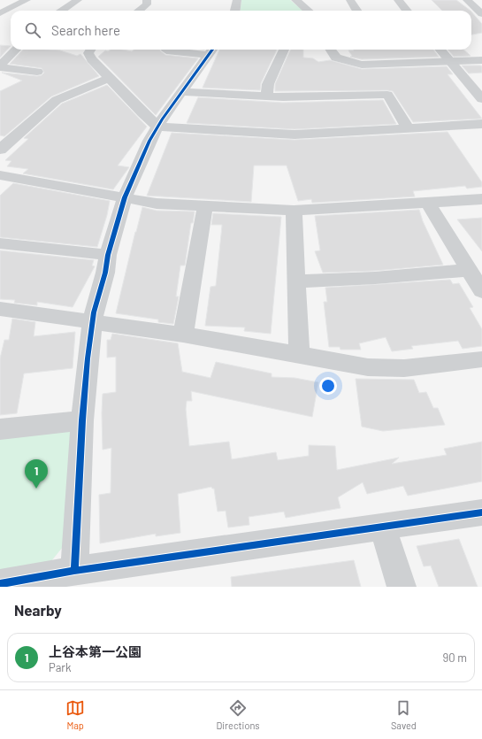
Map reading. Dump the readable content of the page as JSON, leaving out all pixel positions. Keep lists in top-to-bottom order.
{
  "page": {
    "search": "Search here",
    "pins": "1",
    "heading": "Nearby",
    "list": [
      {
        "mark": "1",
        "name": "上谷本第一公園",
        "note": "Park",
        "value": "90 m"
      }
    ],
    "nav": ["Map", "Directions", "Saved"]
  }
}
